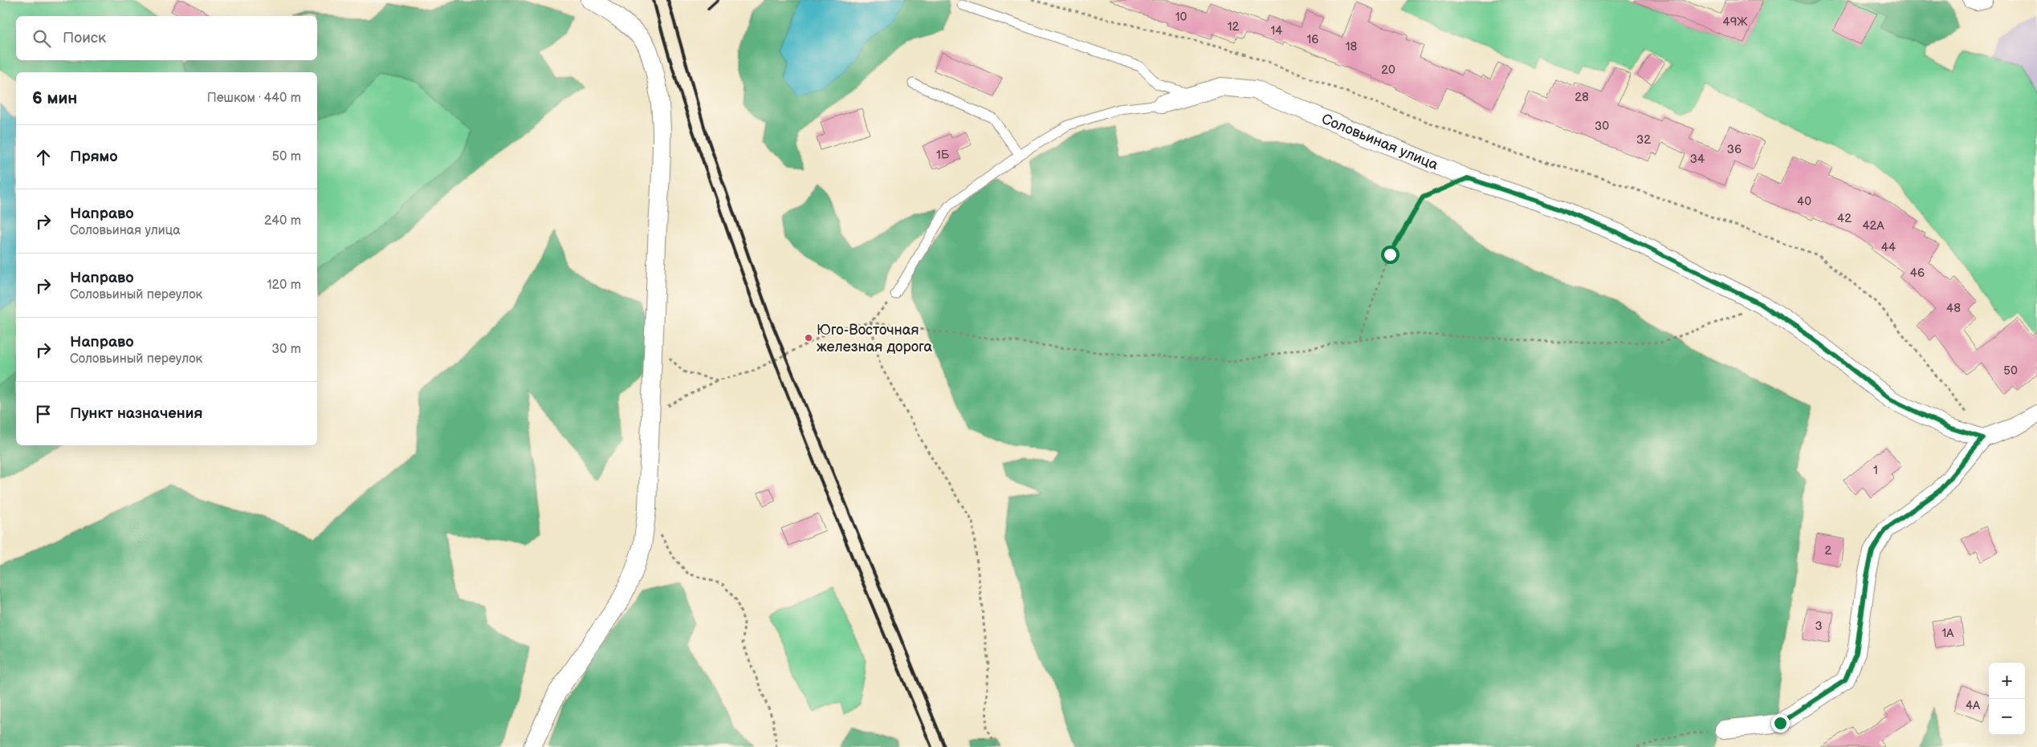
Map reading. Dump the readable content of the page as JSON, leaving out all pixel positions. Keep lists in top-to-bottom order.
{
  "streets": {
    "street": ["Соловьиная улица"]
  },
  "places": ["Юго-Восточная железная дорога"],
  "house_numbers": [
    "10",
    "49Ж",
    "12",
    "14",
    "16",
    "18",
    "20",
    "28",
    "30",
    "32",
    "36",
    "1Б",
    "34",
    "40",
    "42",
    "42А",
    "44",
    "46",
    "48",
    "50",
    "1",
    "2",
    "3",
    "1А",
    "4А"
  ],
  "page": {
    "search": "Поиск",
    "heading": ["6 мин", "Пешком · 440 m"],
    "list": [
      ["Прямо", "50 m"],
      ["Направо", "Соловьиная улица", "240 m"],
      ["Направо", "Соловьиный переулок", "120 m"],
      ["Направо", "Соловьиный переулок", "30 m"],
      "Пункт назначения"
    ],
    "map_buttons": ["+", "−"]
  }
}
